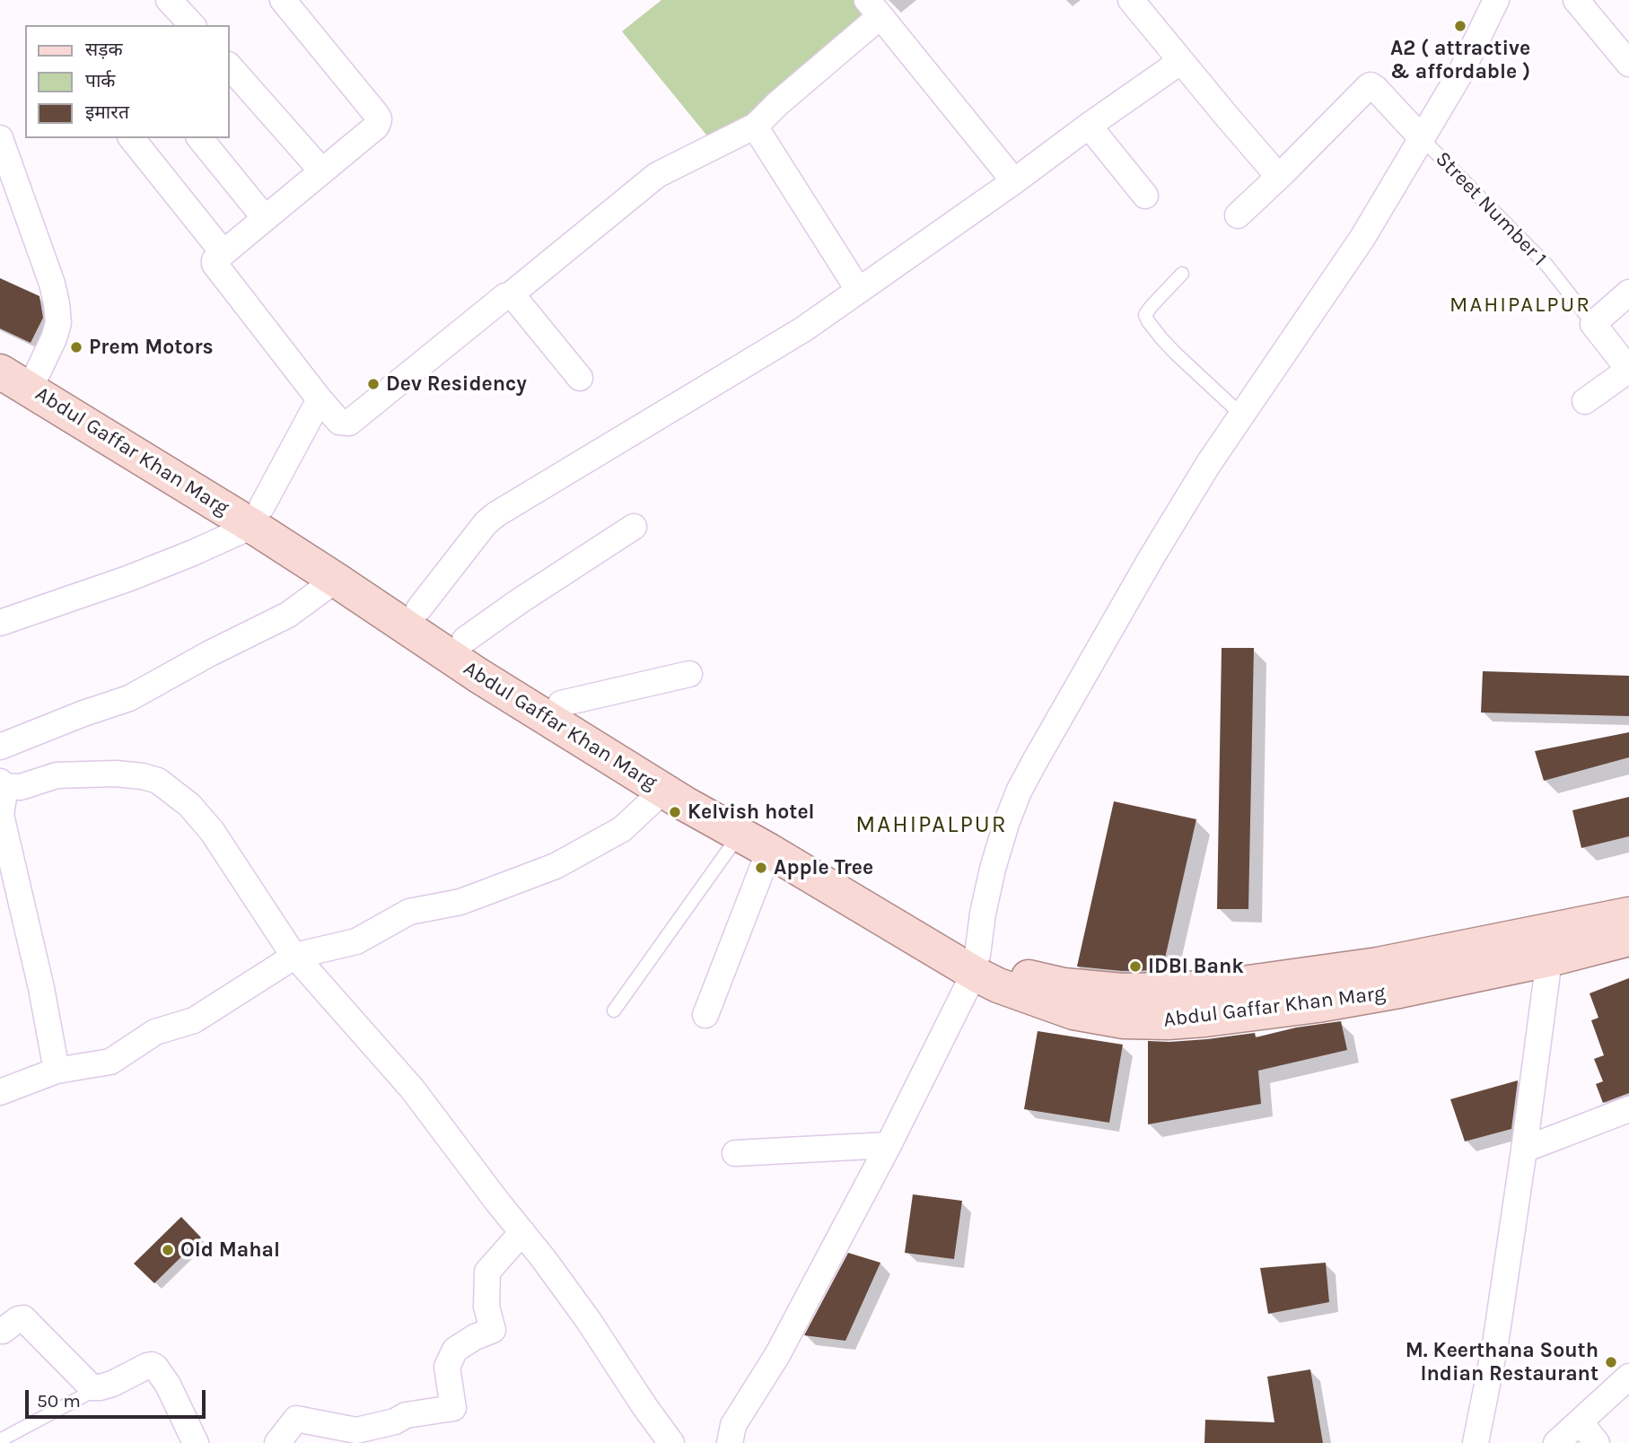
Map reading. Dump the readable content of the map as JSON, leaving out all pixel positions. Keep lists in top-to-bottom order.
{
  "streets": {
    "main road": ["Abdul Gaffar Khan Marg"],
    "street": ["Street Number 1"]
  },
  "districts": ["MAHIPALPUR", "MAHIPALPUR"],
  "places": [
    "A2 ( attractive & affordable )",
    "Prem Motors",
    "Dev Residency",
    "Kelvish hotel",
    "Apple Tree",
    "IDBI Bank",
    "Old Mahal",
    "M. Keerthana South Indian Restaurant"
  ],
  "legend": ["सड़क", "पार्क", "इमारत"],
  "scale_bar": "50 m"
}
